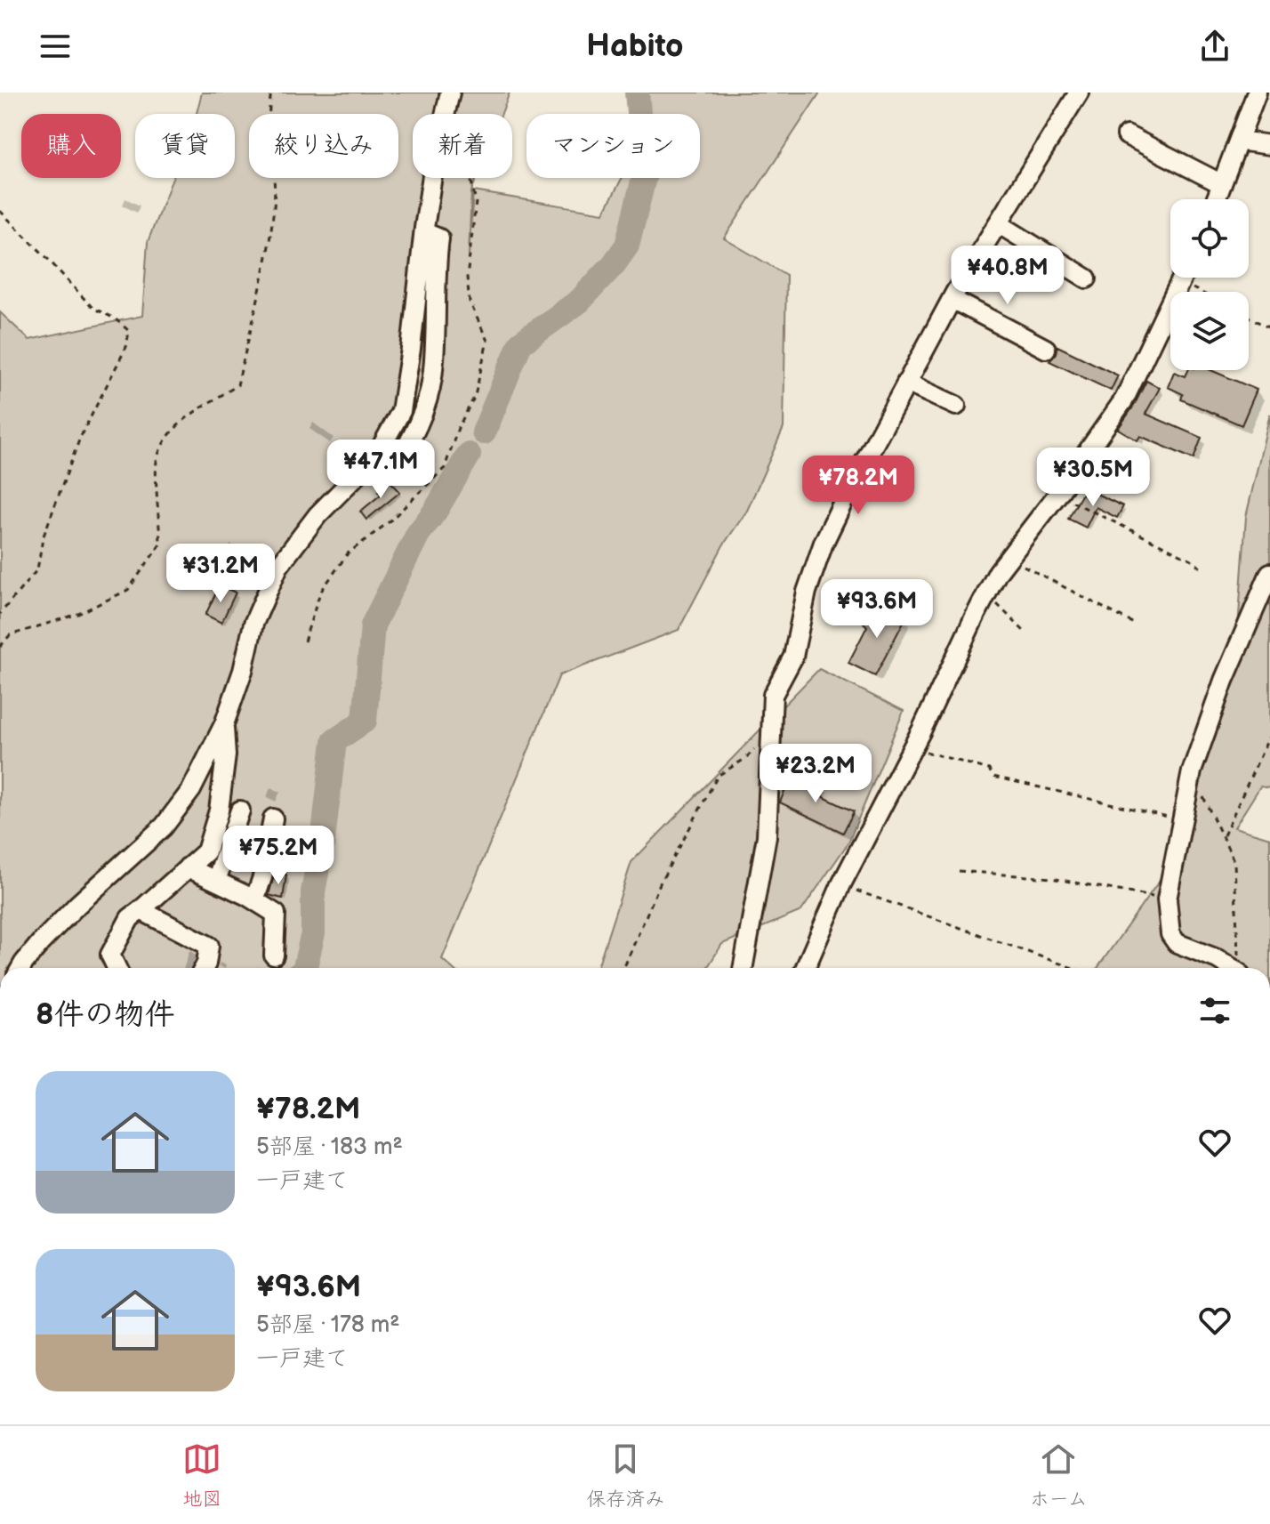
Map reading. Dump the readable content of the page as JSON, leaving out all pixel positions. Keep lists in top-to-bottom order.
{
  "page": {
    "header": "Habito",
    "chip": [
      "購入",
      "賃貸",
      "絞り込み",
      "新着",
      "マンション"
    ],
    "price": [
      "¥40.8M",
      "¥47.1M",
      "¥30.5M",
      "¥78.2M",
      "¥31.2M",
      "¥93.6M",
      "¥23.2M",
      "¥75.2M"
    ],
    "heading": "8件の物件",
    "list": [
      {
        "name": "¥78.2M",
        "note": "5部屋 · 183 m² · 一戸建て"
      },
      {
        "name": "¥93.6M",
        "note": "5部屋 · 178 m² · 一戸建て"
      }
    ],
    "tabs": ["地図", "保存済み", "ホーム"]
  }
}
